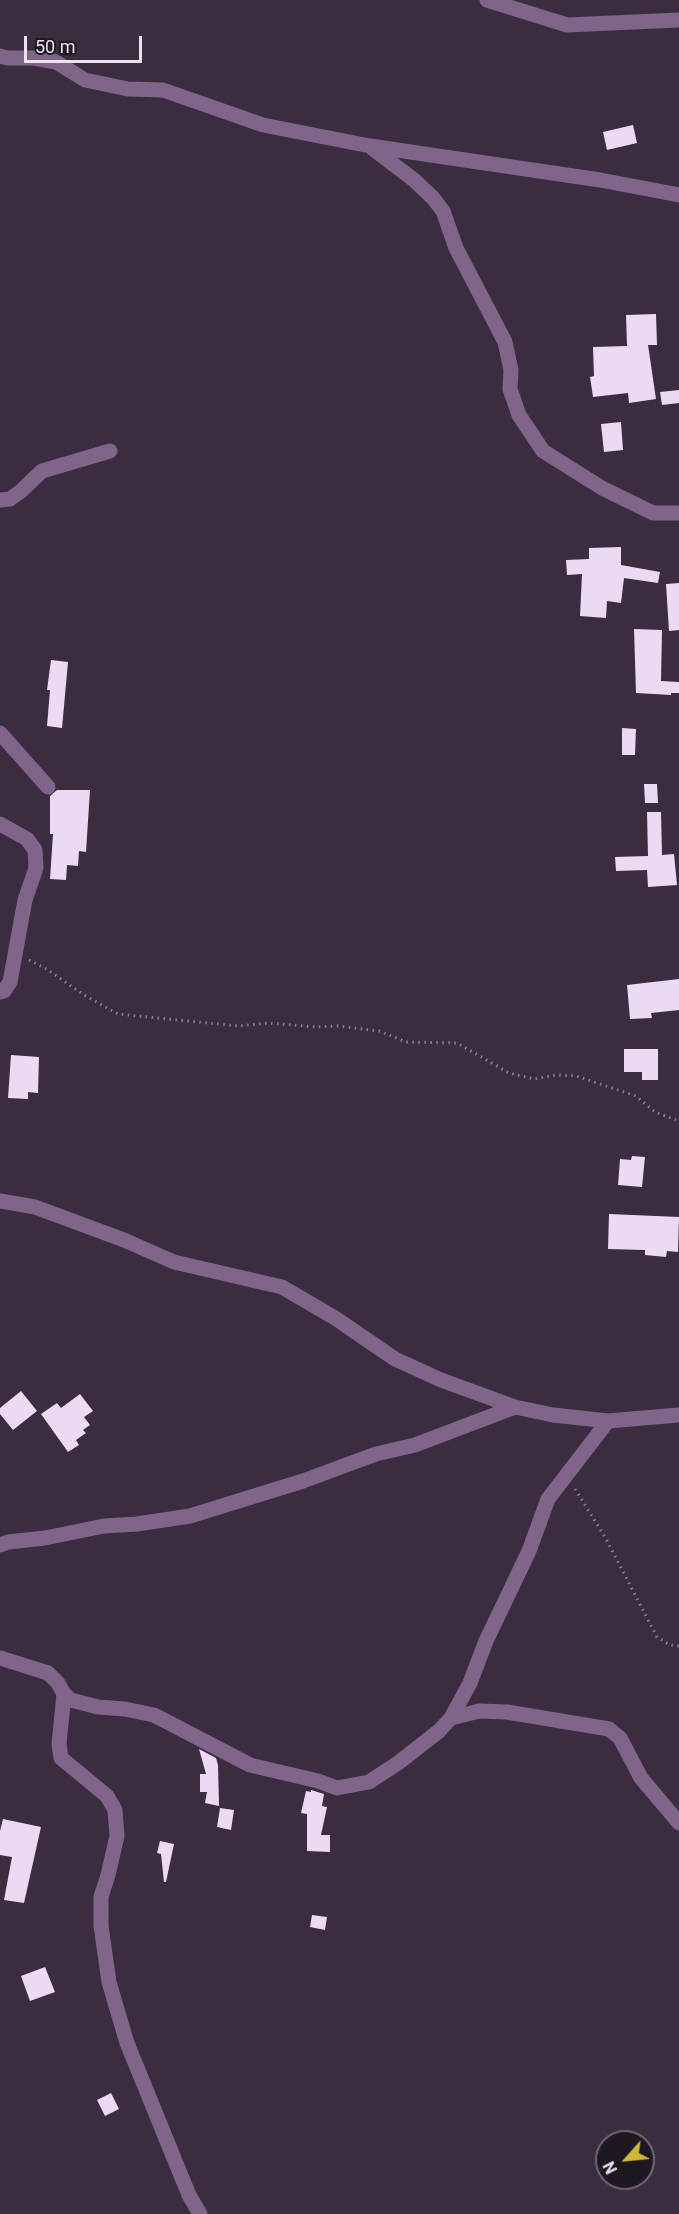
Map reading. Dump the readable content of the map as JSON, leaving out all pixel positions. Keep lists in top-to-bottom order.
{
  "scale_bar": "50 m",
  "north": "bottom left"
}
